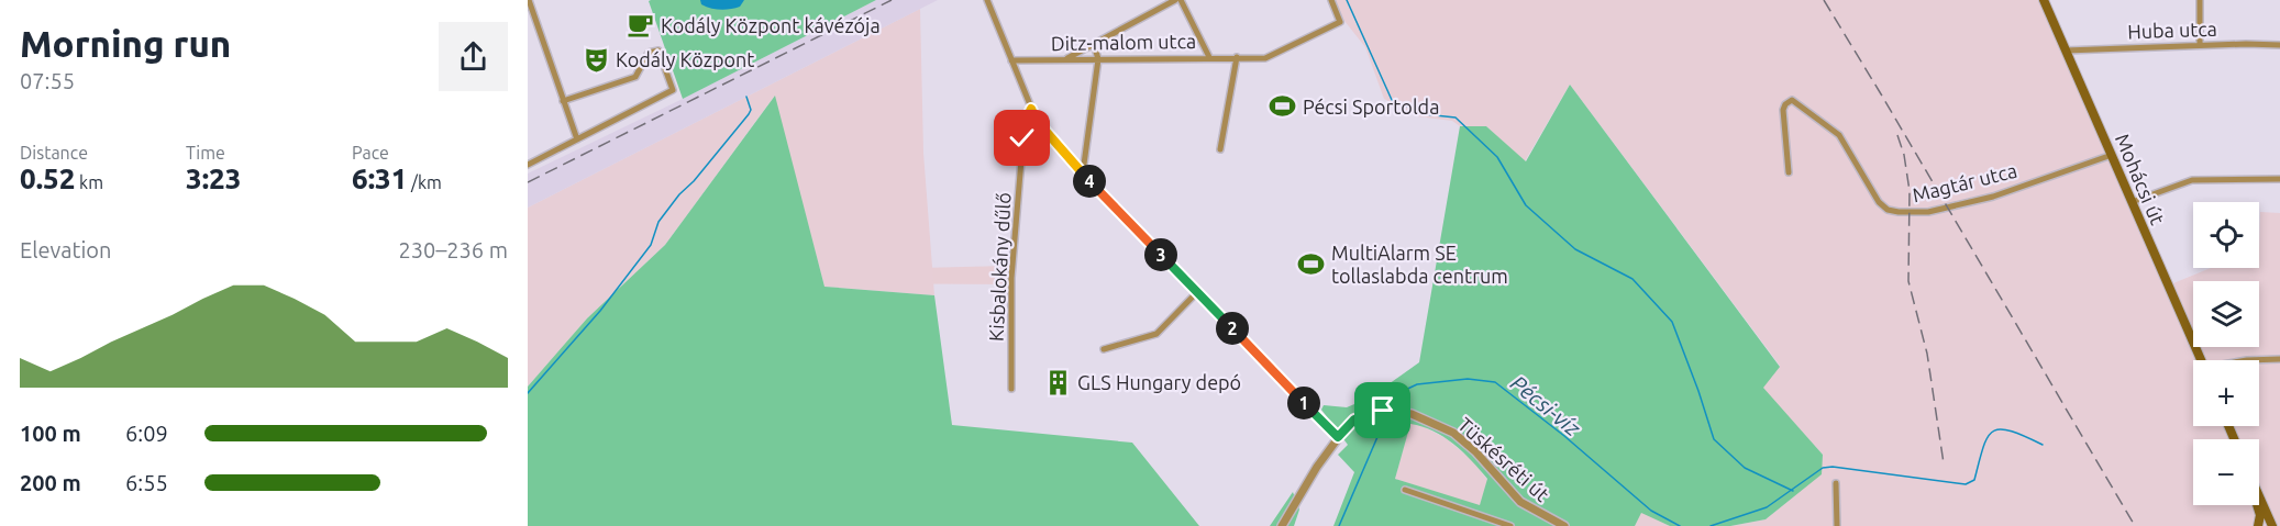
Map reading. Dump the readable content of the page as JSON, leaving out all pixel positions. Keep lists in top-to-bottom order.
{
  "streets": {
    "main road": ["Mohácsi út"],
    "street": [
      "Huba utca",
      "Ditz-malom utca",
      "Magtár utca",
      "Kisbalokány dűlő",
      "Tüskésréti út"
    ]
  },
  "crossings": [
    ["Huba utca", "Mohácsi út"],
    ["Mohácsi út", "Magtár utca"]
  ],
  "water": ["Pécsi-víz"],
  "places": {
    "cafe": ["Kodály Központ kávézója"],
    "theatre": ["Kodály Központ"],
    "sports": ["Pécsi Sportolda", "MultiAlarm SE tollaslabda centrum"],
    "building": ["GLS Hungary depó"]
  },
  "page": {
    "heading": ["Morning run", "07:55"],
    "stats": [
      ["Distance", "0.52 km"],
      ["Time", "3:23"],
      ["Pace", "6:31 /km"]
    ],
    "pins": [
      "4",
      "3",
      "2",
      "1"
    ],
    "map_buttons": ["+", "−"],
    "chart": ["Elevation", "230–236 m"],
    "list": [
      {
        "name": "100 m",
        "note": "6:09"
      },
      {
        "name": "200 m",
        "note": "6:55"
      }
    ]
  }
}
